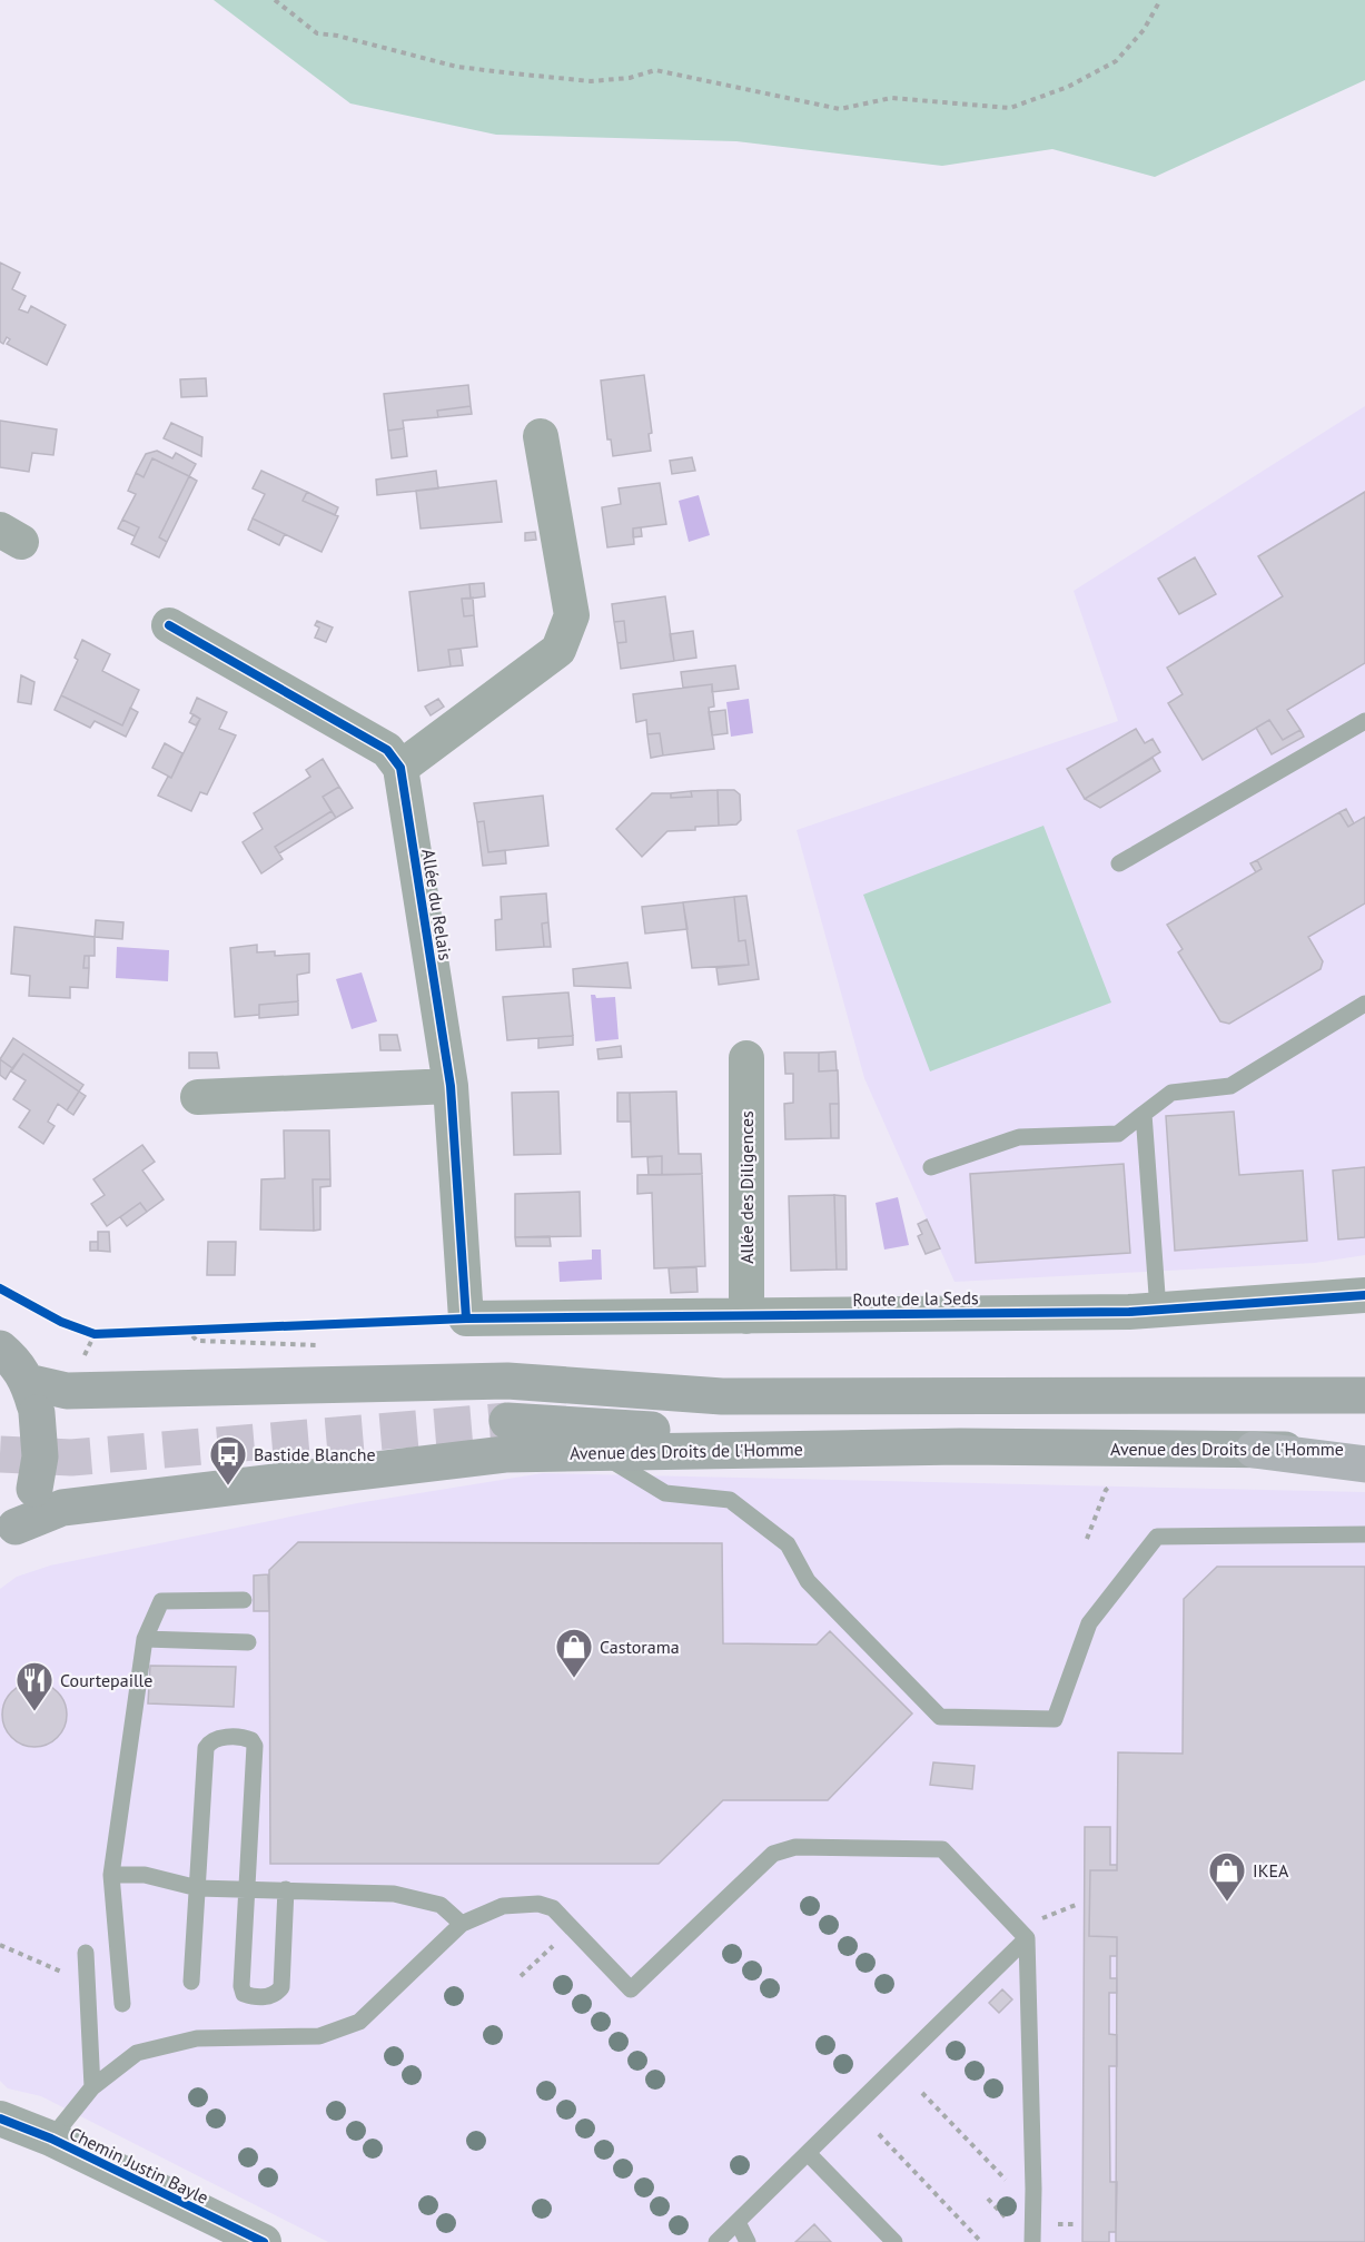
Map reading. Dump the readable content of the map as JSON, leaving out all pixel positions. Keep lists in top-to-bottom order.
{
  "streets": {
    "main road": ["Avenue des Droits de l'Homme"],
    "street": [
      "Allée du Relais",
      "Allée des Diligences",
      "Route de la Seds",
      "Chemin Justin Bayle"
    ]
  },
  "crossings": [
    ["Allée du Relais", "Route de la Seds"],
    ["Allée des Diligences", "Route de la Seds"]
  ],
  "places": {
    "bus stop": ["Bastide Blanche"],
    "shop": ["Castorama", "IKEA"],
    "restaurant": ["Courtepaille"]
  }
}
